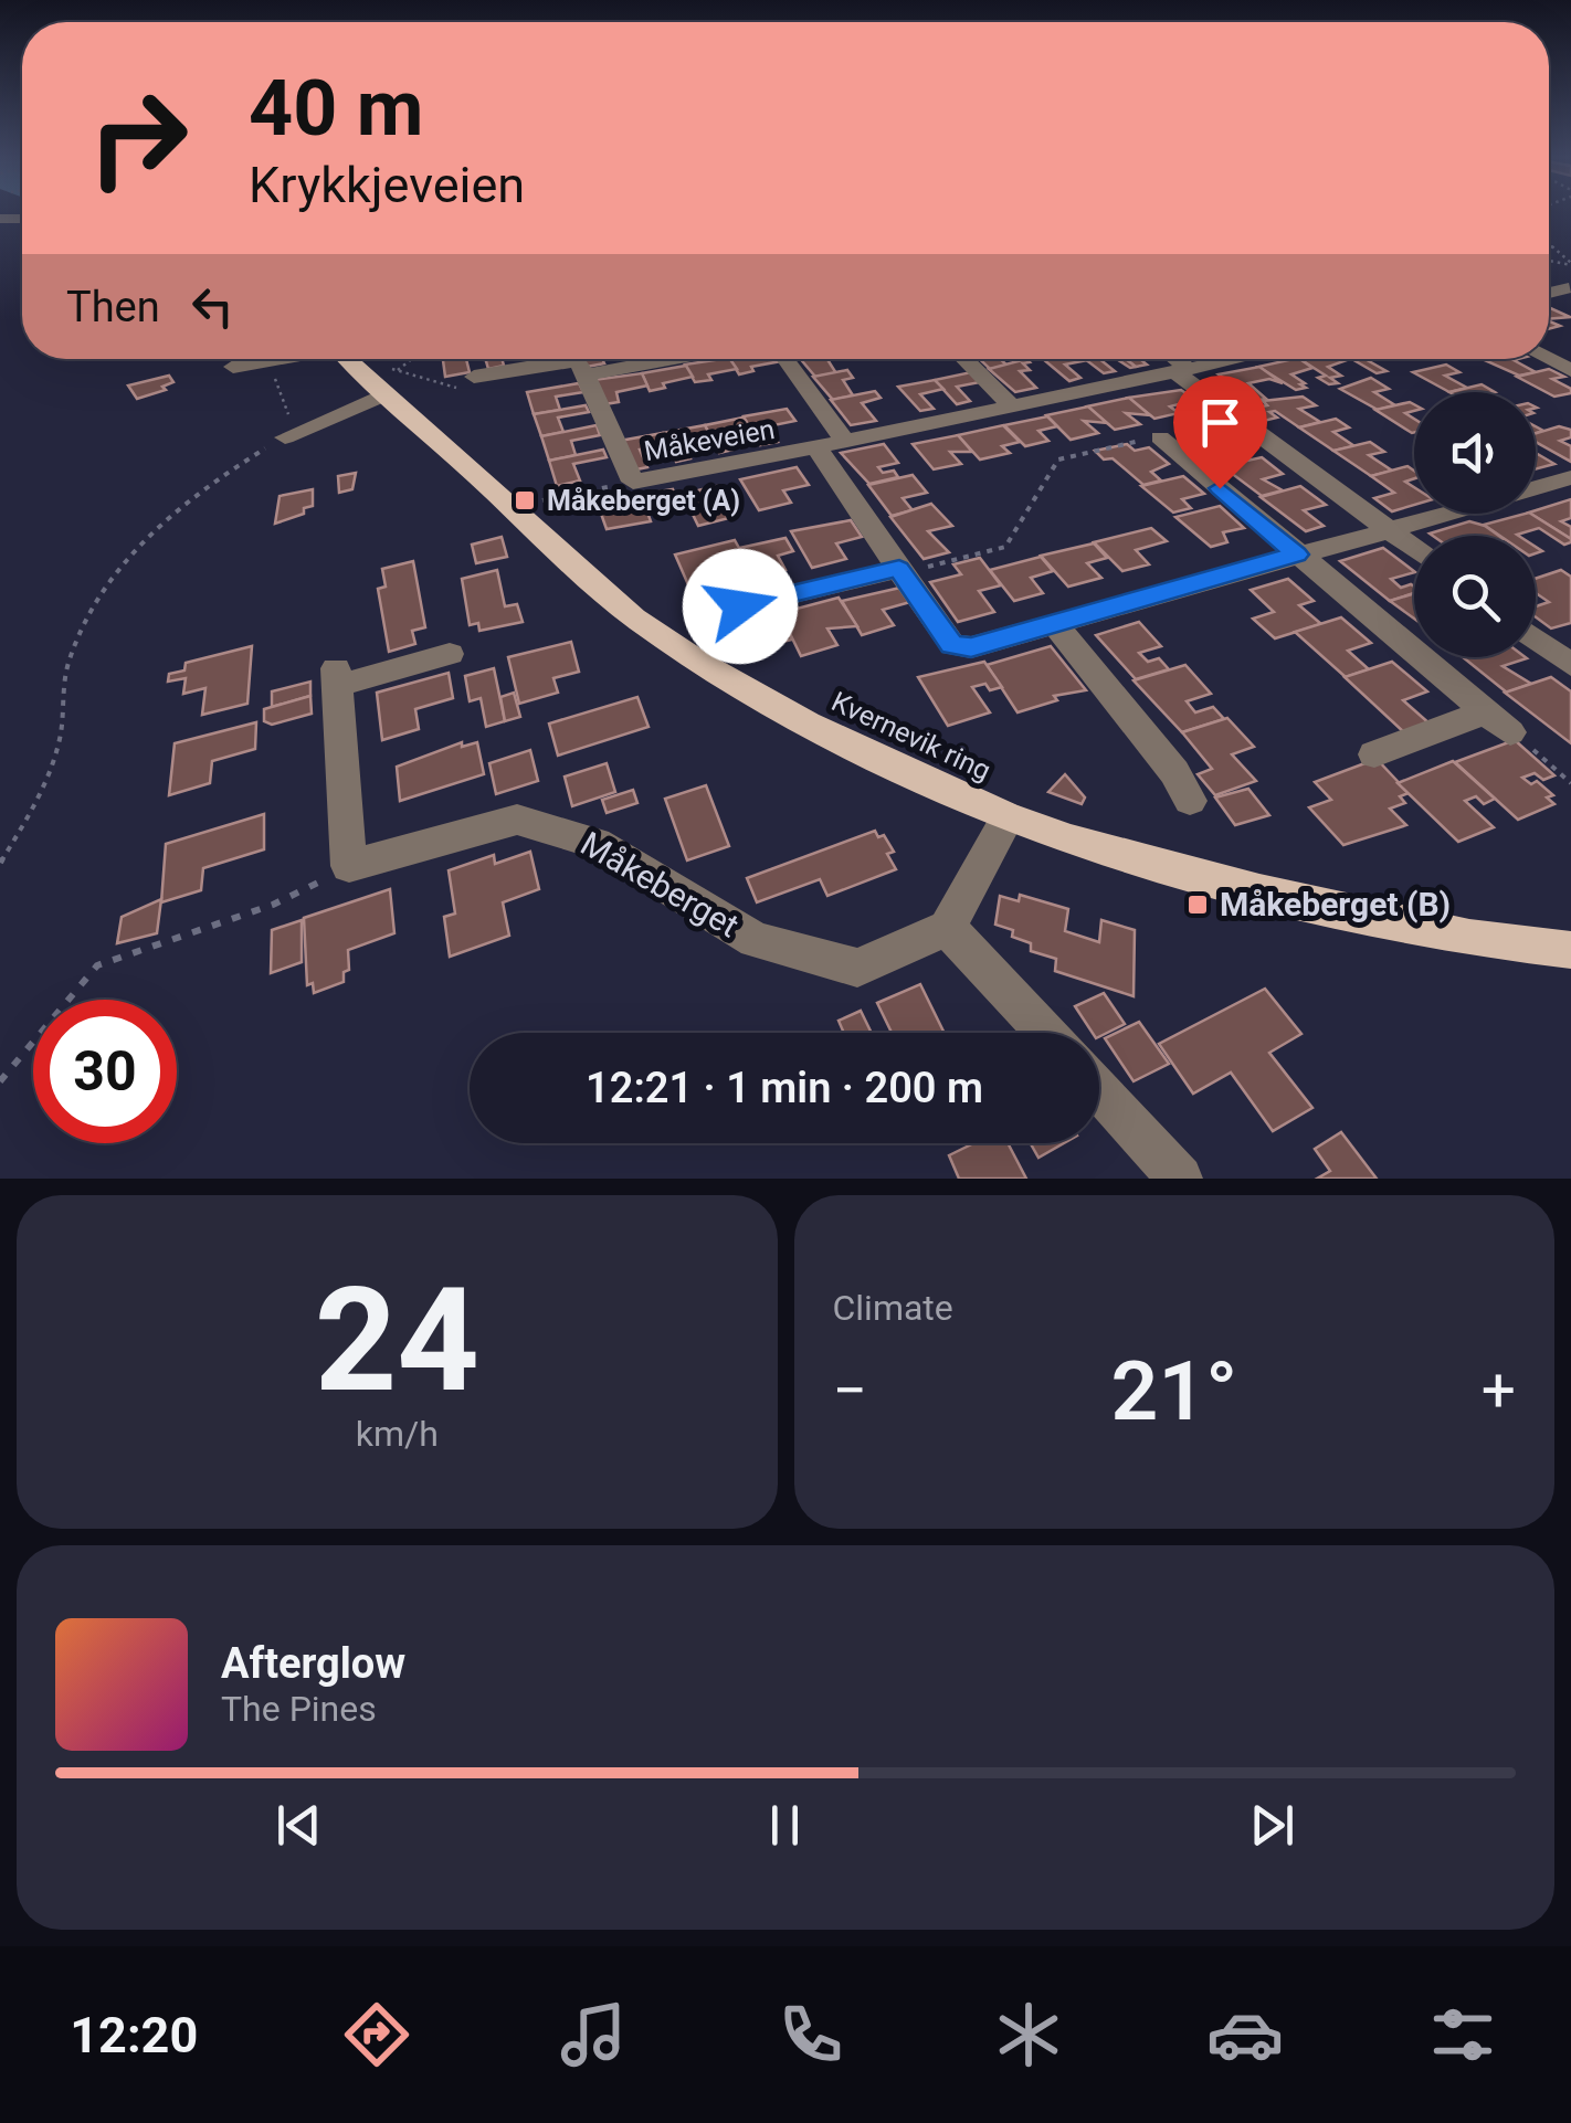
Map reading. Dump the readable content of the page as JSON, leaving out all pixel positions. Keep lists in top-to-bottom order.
{
  "streets": {
    "main road": ["Kvernevik ring"],
    "street": ["Måkeveien", "Måkeberget"]
  },
  "places": {
    "transit": ["Måkeberget (A)", "Måkeberget (B)"]
  },
  "page": {
    "turn": ["40 m", "Krykkjeveien"],
    "then": "Then",
    "limit": "30",
    "trip": "12:21 · 1 min · 200 m",
    "tile": [
      ["24", "km/h"],
      "Climate"
    ],
    "heat": ["−", "21°", "+"],
    "song": ["Afterglow", "The Pines"],
    "tabs": "12:20"
  }
}
